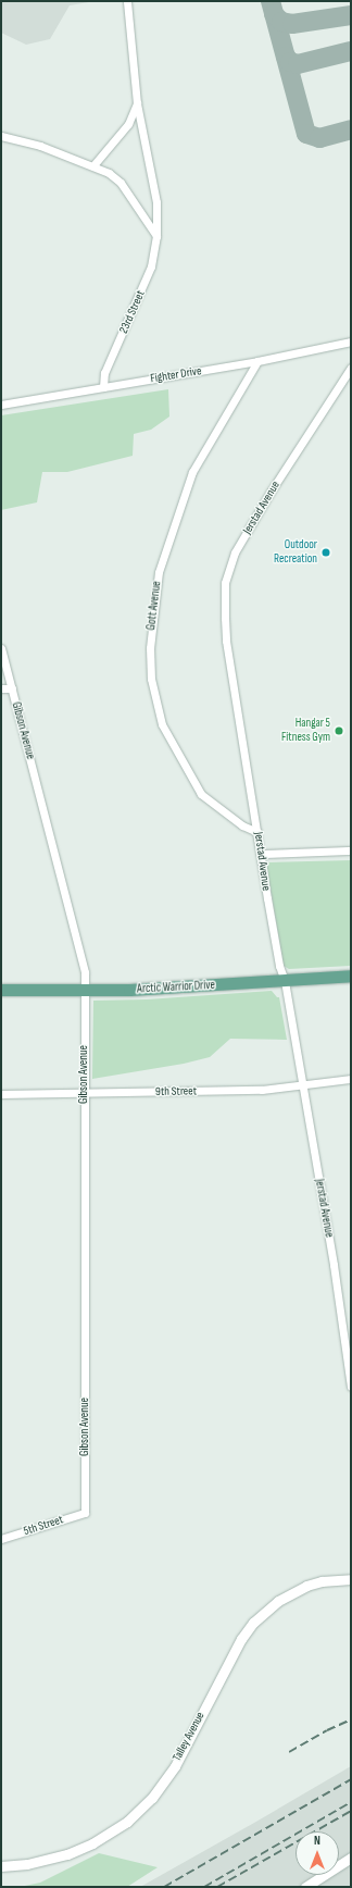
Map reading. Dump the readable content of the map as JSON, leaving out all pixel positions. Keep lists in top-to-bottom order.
{
  "streets": {
    "main road": ["Arctic Warrior Drive"],
    "street": [
      "23rd Street",
      "Fighter Drive",
      "Jerstad Avenue",
      "Gott Avenue",
      "Gibson Avenue",
      "9th Street",
      "5th Street",
      "Talley Avenue"
    ]
  },
  "crossings": [
    ["23rd Street", "Fighter Drive"],
    ["Fighter Drive", "Gott Avenue"],
    ["Jerstad Avenue", "Gott Avenue"],
    ["Jerstad Avenue", "Arctic Warrior Drive"],
    ["Jerstad Avenue", "9th Street"],
    ["Gibson Avenue", "Arctic Warrior Drive"],
    ["Gibson Avenue", "9th Street"],
    ["Gibson Avenue", "5th Street"]
  ],
  "places": ["Outdoor Recreation", "Hangar 5 Fitness Gym"],
  "north": "top"
}
